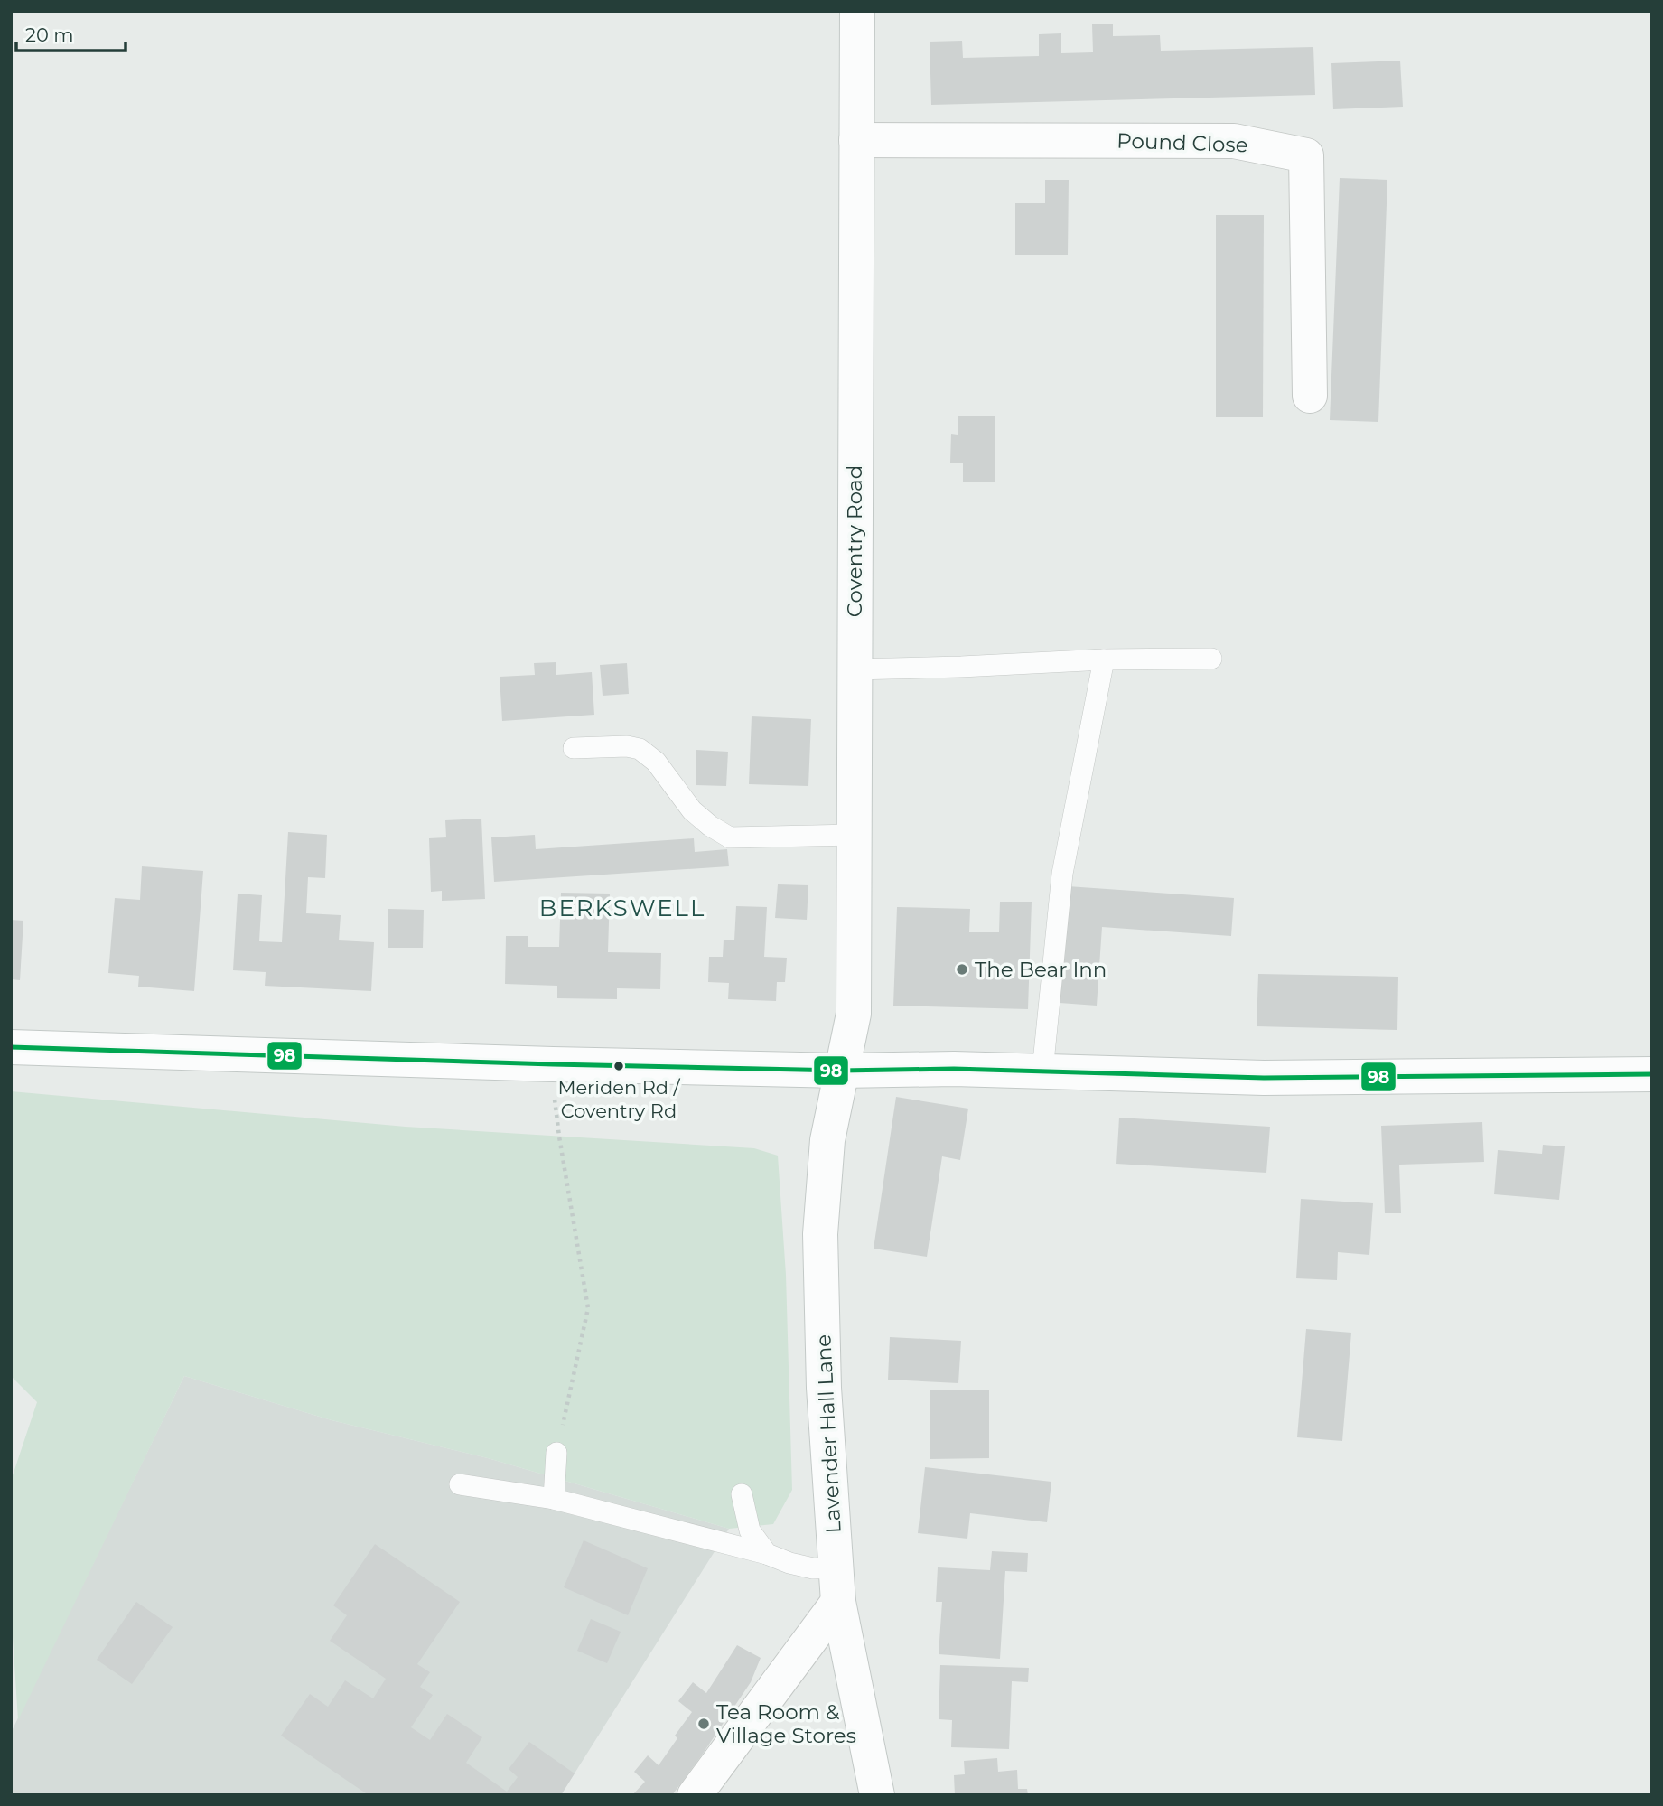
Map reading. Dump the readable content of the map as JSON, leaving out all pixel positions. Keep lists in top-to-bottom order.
{
  "streets": {
    "street": ["Pound Close", "Coventry Road", "Lavender Hall Lane"]
  },
  "crossings": [
    ["Pound Close", "Coventry Road"],
    ["Coventry Road", "Lavender Hall Lane"]
  ],
  "districts": ["BERKSWELL"],
  "places": ["The Bear Inn", "Meriden Rd / Coventry Rd", "Tea Room & Village Stores"],
  "lines": ["transit line 98"],
  "scale_bar": "20 m"
}
